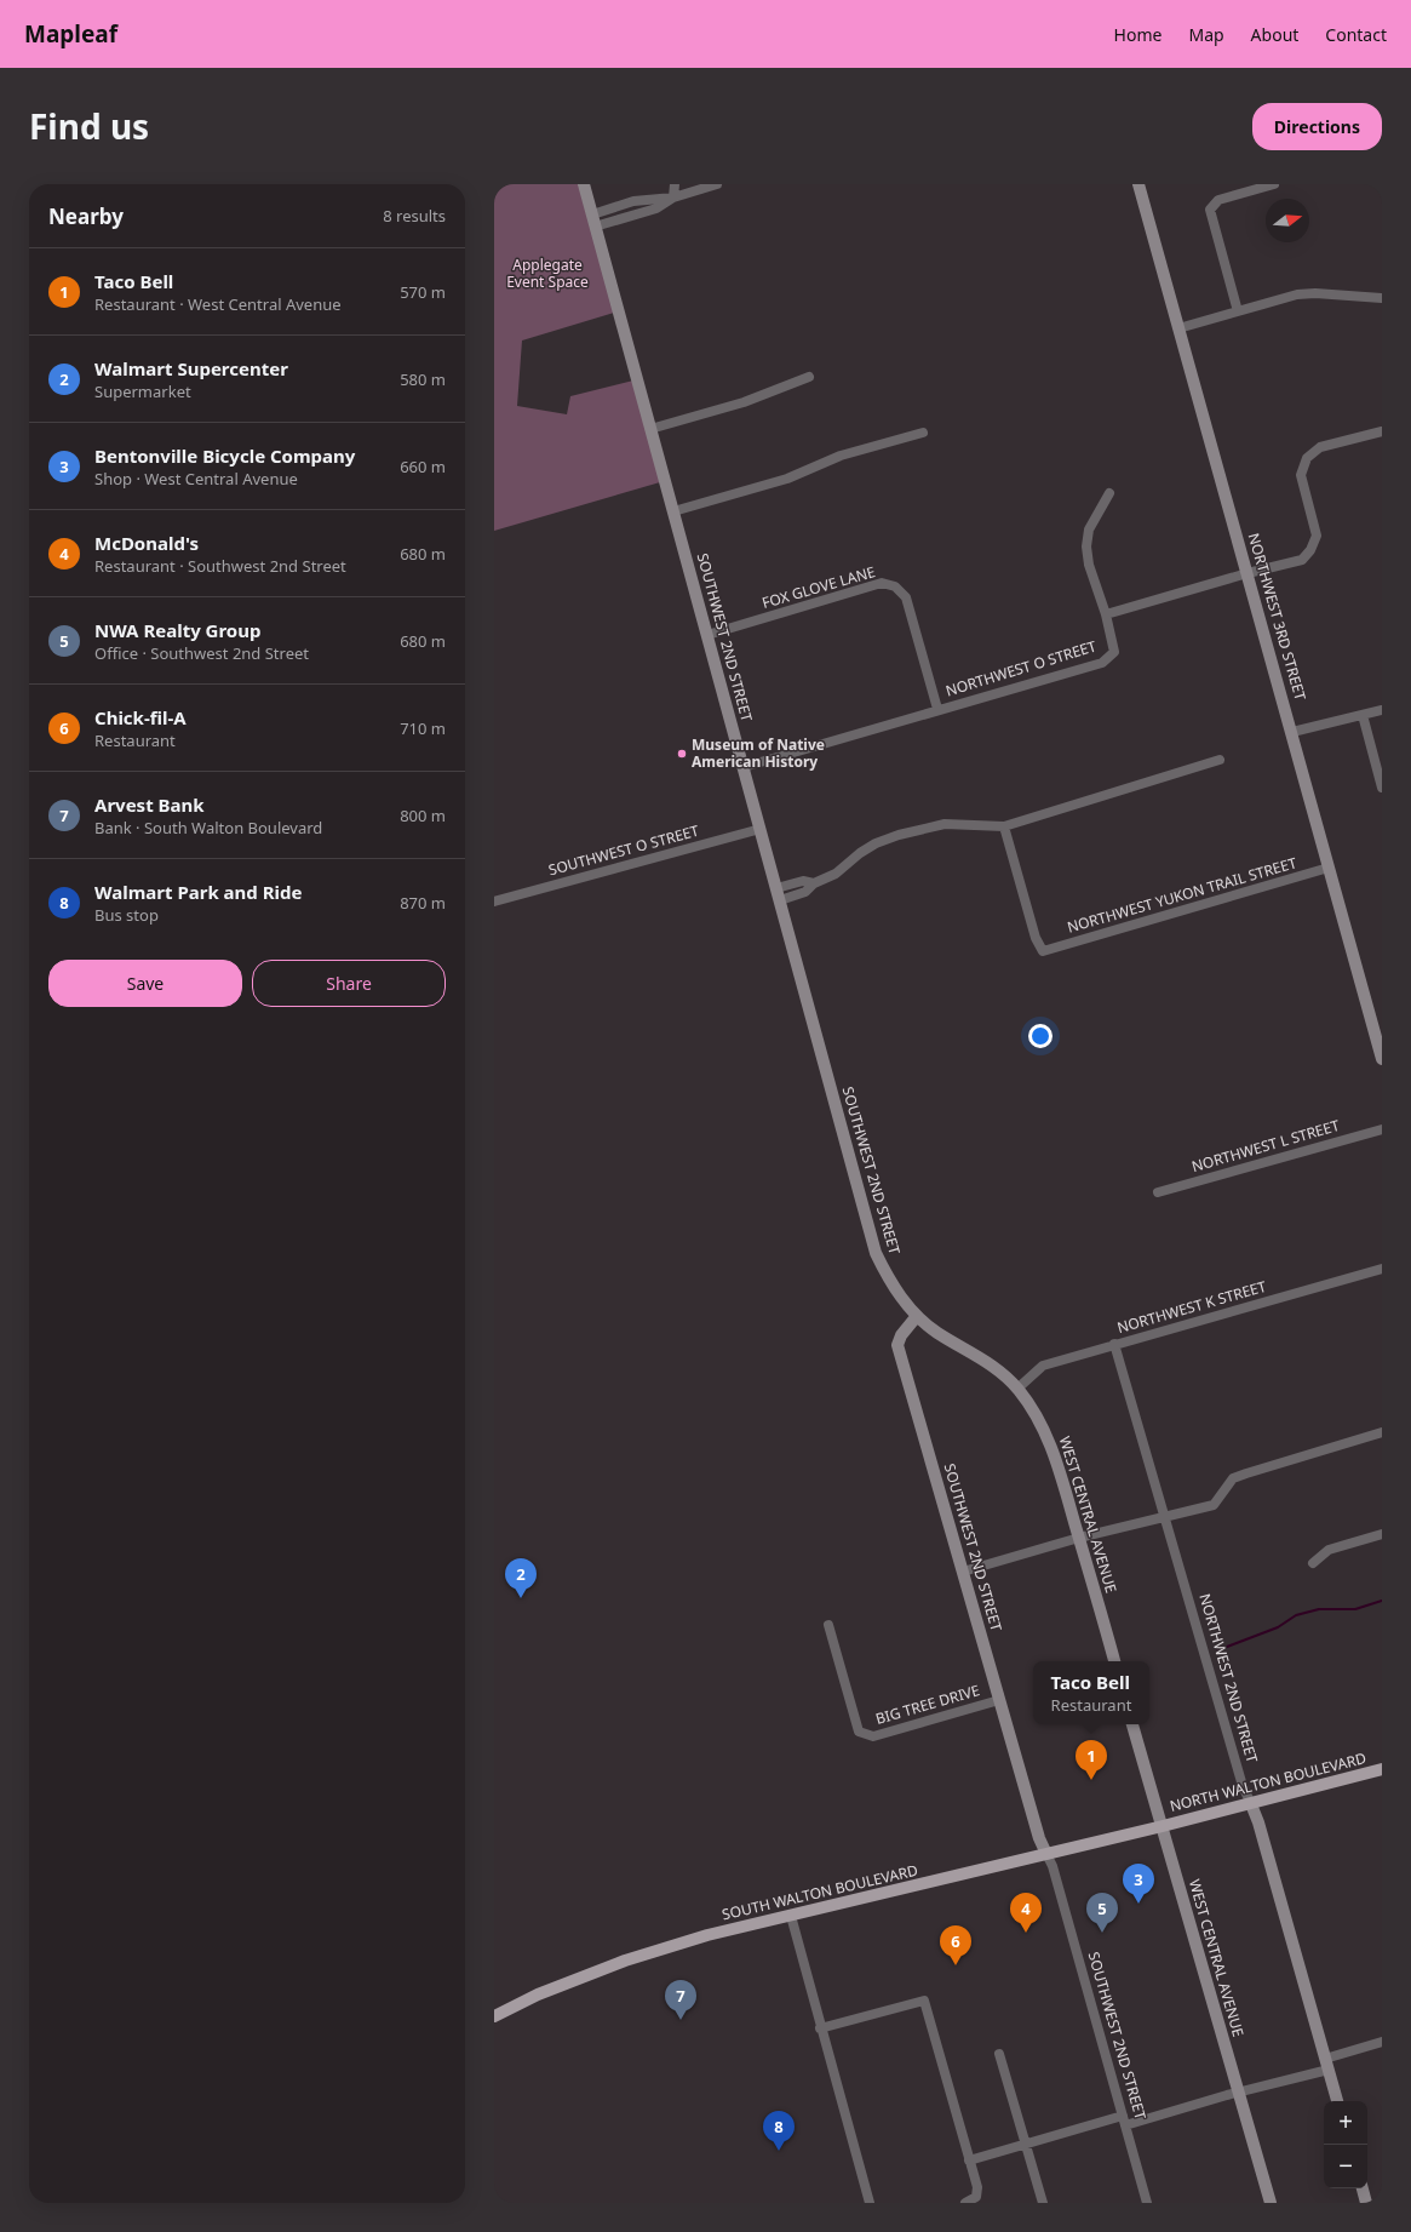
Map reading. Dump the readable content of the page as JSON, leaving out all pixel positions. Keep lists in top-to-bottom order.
{
  "streets": {
    "main road": [
      "NORTHWEST 3RD STREET",
      "SOUTHWEST 2ND STREET",
      "WEST CENTRAL AVENUE",
      "NORTHWEST 2ND STREET",
      "NORTH WALTON BOULEVARD",
      "SOUTH WALTON BOULEVARD"
    ],
    "street": [
      "FOX GLOVE LANE",
      "NORTHWEST O STREET",
      "SOUTHWEST O STREET",
      "NORTHWEST YUKON TRAIL STREET",
      "NORTHWEST L STREET",
      "NORTHWEST K STREET",
      "BIG TREE DRIVE"
    ]
  },
  "crossings": [
    ["FOX GLOVE LANE", "SOUTHWEST 2ND STREET"],
    ["FOX GLOVE LANE", "NORTHWEST O STREET"],
    ["NORTHWEST 3RD STREET", "NORTHWEST YUKON TRAIL STREET"],
    ["SOUTHWEST 2ND STREET", "NORTHWEST O STREET"],
    ["SOUTHWEST 2ND STREET", "SOUTHWEST O STREET"],
    ["SOUTHWEST 2ND STREET", "WEST CENTRAL AVENUE"],
    ["SOUTHWEST 2ND STREET", "BIG TREE DRIVE"],
    ["SOUTHWEST 2ND STREET", "SOUTH WALTON BOULEVARD"],
    ["NORTHWEST K STREET", "WEST CENTRAL AVENUE"],
    ["NORTHWEST K STREET", "NORTHWEST 2ND STREET"],
    ["WEST CENTRAL AVENUE", "NORTH WALTON BOULEVARD"],
    ["WEST CENTRAL AVENUE", "SOUTH WALTON BOULEVARD"],
    ["NORTHWEST 2ND STREET", "NORTH WALTON BOULEVARD"],
    ["NORTH WALTON BOULEVARD", "SOUTH WALTON BOULEVARD"]
  ],
  "parks": ["Applegate Event Space"],
  "places": ["Museum of Native American History"],
  "north": "right",
  "page": {
    "header": "Mapleaf",
    "nav": [
      "Home",
      "Map",
      "About",
      "Contact"
    ],
    "title": "Find us",
    "buttons": [
      "Directions",
      ["Save", "Share"]
    ],
    "heading": ["Nearby", "8 results"],
    "list": [
      {
        "mark": "1",
        "name": "Taco Bell",
        "note": "Restaurant · West Central Avenue",
        "value": "570 m"
      },
      {
        "mark": "2",
        "name": "Walmart Supercenter",
        "note": "Supermarket",
        "value": "580 m"
      },
      {
        "mark": "3",
        "name": "Bentonville Bicycle Company",
        "note": "Shop · West Central Avenue",
        "value": "660 m"
      },
      {
        "mark": "4",
        "name": "McDonald's",
        "note": "Restaurant · Southwest 2nd Street",
        "value": "680 m"
      },
      {
        "mark": "5",
        "name": "NWA Realty Group",
        "note": "Office · Southwest 2nd Street",
        "value": "680 m"
      },
      {
        "mark": "6",
        "name": "Chick-fil-A",
        "note": "Restaurant",
        "value": "710 m"
      },
      {
        "mark": "7",
        "name": "Arvest Bank",
        "note": "Bank · South Walton Boulevard",
        "value": "800 m"
      },
      {
        "mark": "8",
        "name": "Walmart Park and Ride",
        "note": "Bus stop",
        "value": "870 m"
      }
    ],
    "pins": [
      "2",
      "1",
      "3",
      "4",
      "5",
      "6",
      "7",
      "8"
    ],
    "popup": ["Taco Bell", "Restaurant"],
    "map_buttons": ["+", "−"]
  }
}
